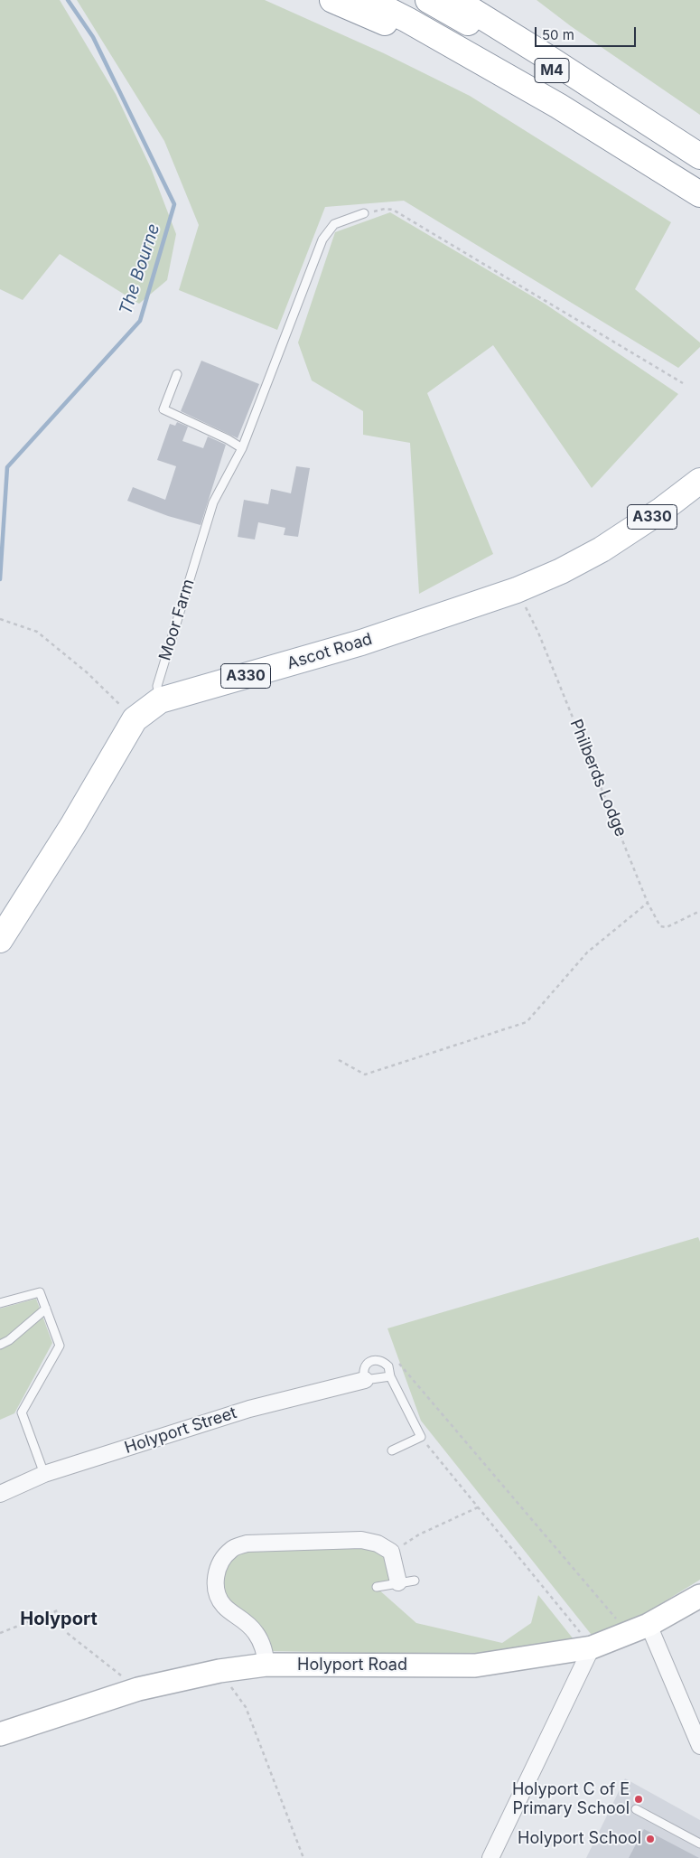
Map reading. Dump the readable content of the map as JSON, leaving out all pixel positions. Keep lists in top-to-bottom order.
{
  "streets": {
    "main road": ["M4", "A330", "Ascot Road"],
    "street": ["Holyport Street", "Holyport Road"],
    "lane": ["Moor Farm"],
    "path": ["Philberds Lodge"]
  },
  "crossings": [
    ["Moor Farm", "Ascot Road"],
    ["Ascot Road", "Philberds Lodge"]
  ],
  "districts": ["Holyport"],
  "water": ["The Bourne"],
  "places": ["Holyport C of E Primary School", "Holyport School"],
  "scale_bar": "50 m"
}
